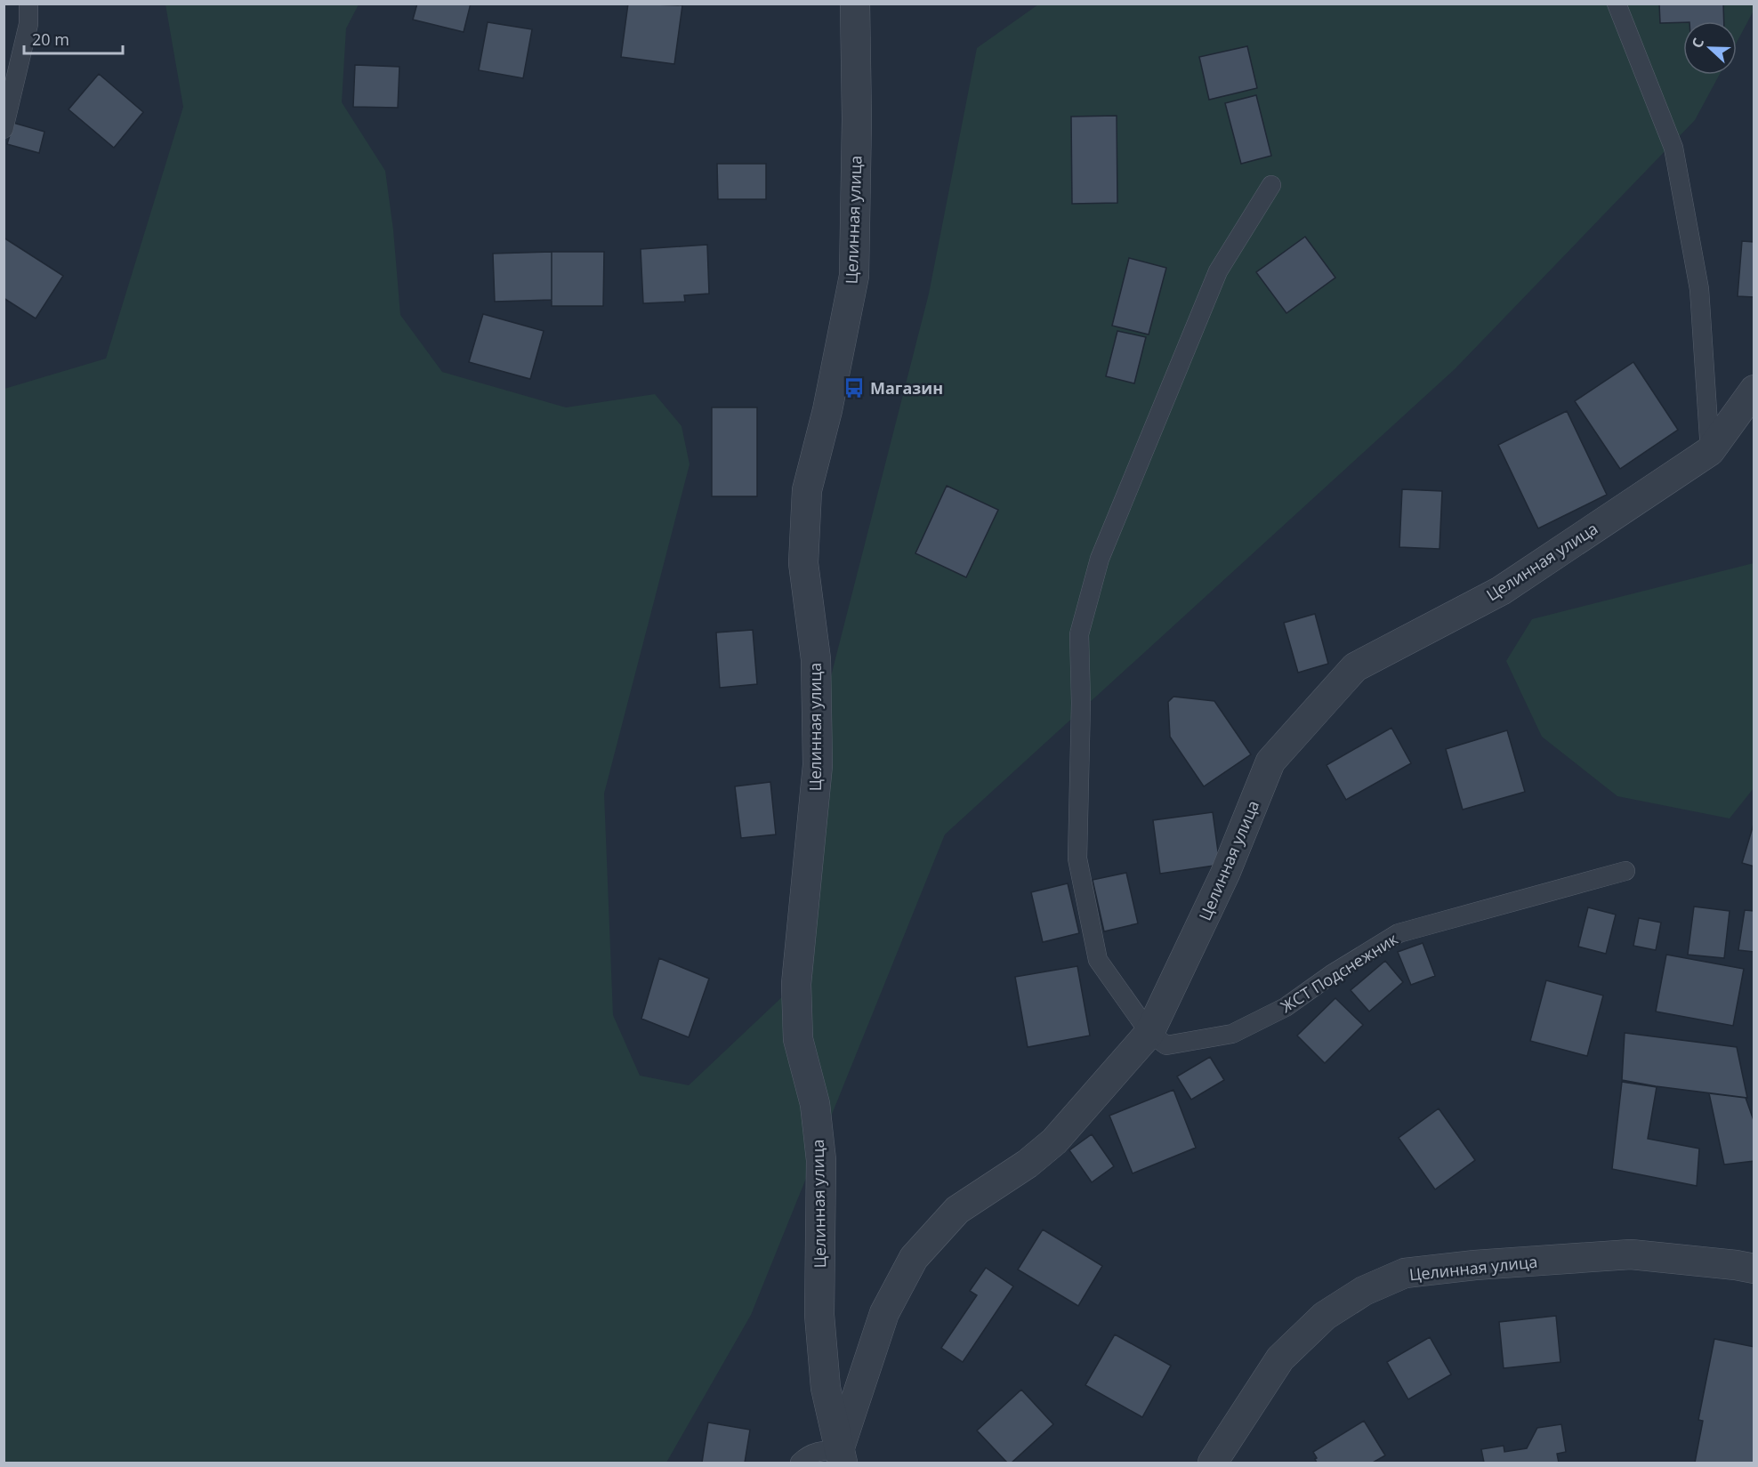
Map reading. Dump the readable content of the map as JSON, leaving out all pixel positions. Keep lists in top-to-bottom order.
{
  "streets": {
    "street": ["Целинная улица"],
    "lane": ["ЖСТ Подснежник"]
  },
  "crossings": [
    ["Целинная улица", "ЖСТ Подснежник"]
  ],
  "places": {
    "bus stop": ["Магазин"]
  },
  "scale_bar": "20 m",
  "north": "left"
}
